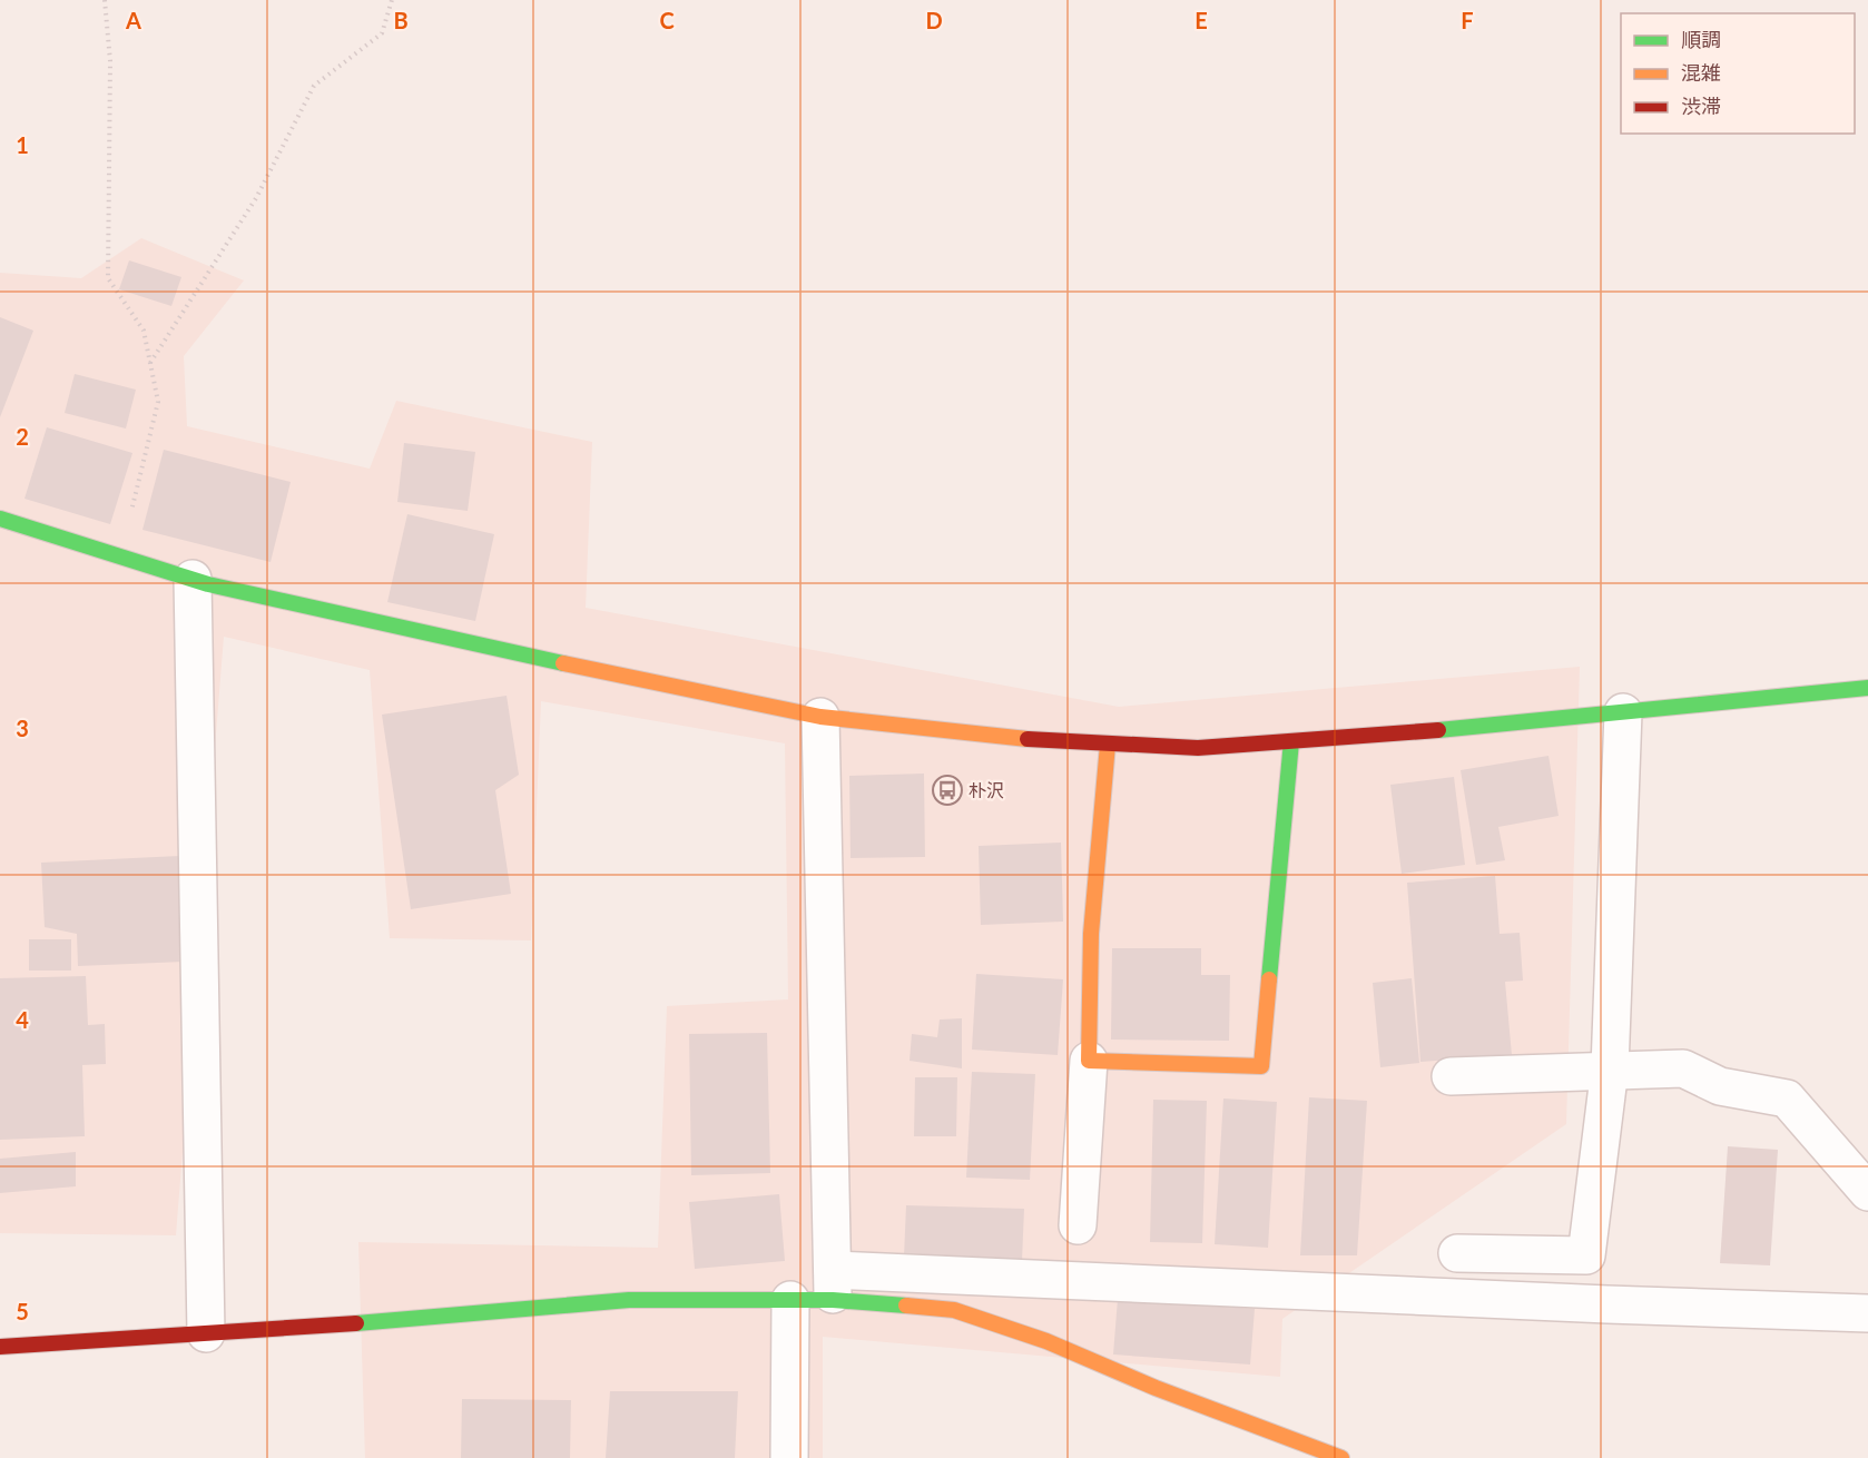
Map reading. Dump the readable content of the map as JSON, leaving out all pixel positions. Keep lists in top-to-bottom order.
{
  "places": {
    "bus stop": ["朴沢"]
  },
  "legend": ["順調", "混雑", "渋滞"],
  "grid": {
    "columns": [
      "A",
      "B",
      "C",
      "D",
      "E",
      "F"
    ],
    "rows": [
      "1",
      "2",
      "3",
      "4",
      "5"
    ]
  }
}
